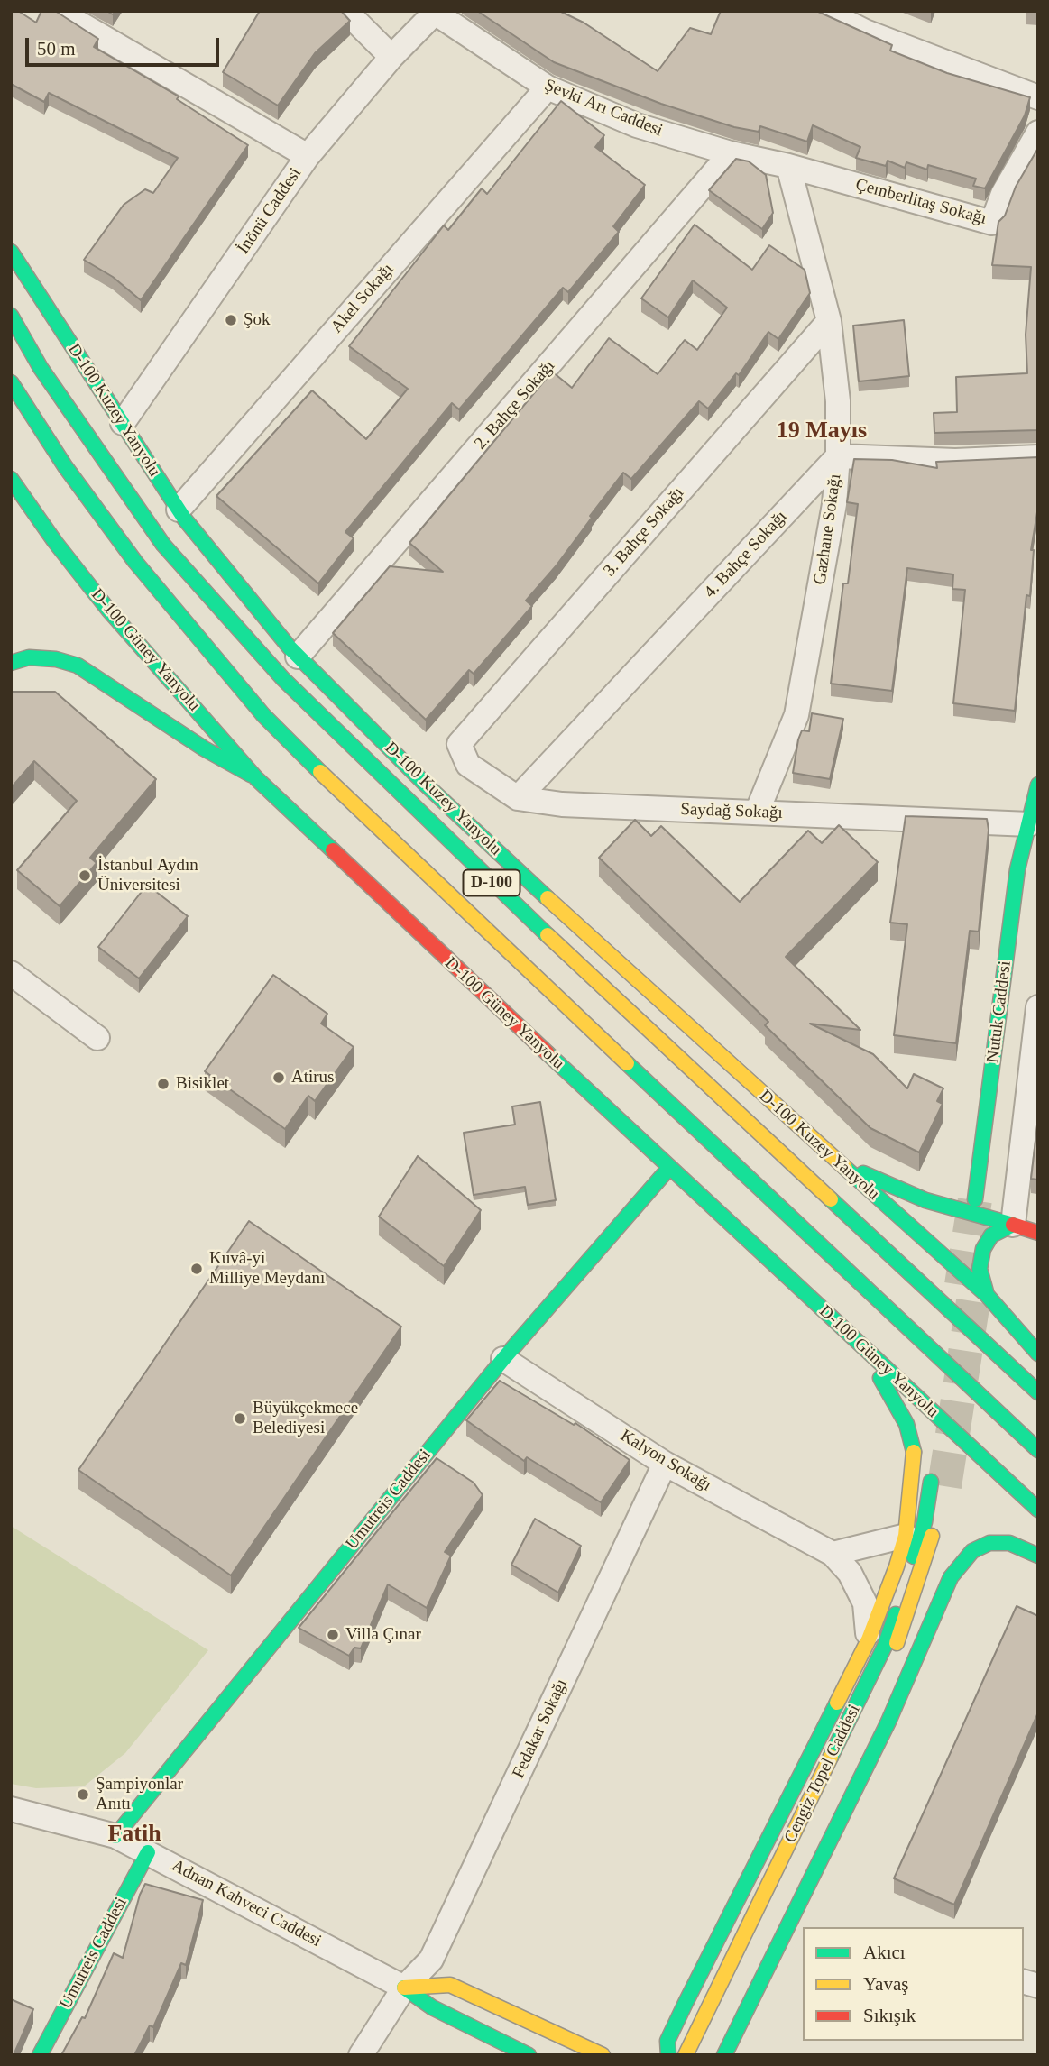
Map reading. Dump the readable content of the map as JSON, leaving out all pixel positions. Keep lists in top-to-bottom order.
{
  "streets": {
    "main road": [
      "D-100 Kuzey Yanyolu",
      "D-100 Güney Yanyolu",
      "D-100",
      "Nutuk Caddesi",
      "Umutreis Caddesi",
      "Cengiz Topel Caddesi",
      "Adnan Kahveci Caddesi"
    ],
    "street": [
      "Şevki Arı Caddesi",
      "Çemberlitaş Sokağı",
      "İnönü Caddesi",
      "Akel Sokağı",
      "2. Bahçe Sokağı",
      "Gazhane Sokağı",
      "3. Bahçe Sokağı",
      "4. Bahçe Sokağı",
      "Saydağ Sokağı",
      "Kalyon Sokağı",
      "Fedakar Sokağı"
    ]
  },
  "crossings": [
    ["Şevki Arı Caddesi", "Çemberlitaş Sokağı"],
    ["Şevki Arı Caddesi", "İnönü Caddesi"],
    ["Şevki Arı Caddesi", "Akel Sokağı"],
    ["Şevki Arı Caddesi", "2. Bahçe Sokağı"],
    ["Şevki Arı Caddesi", "Gazhane Sokağı"],
    ["Çemberlitaş Sokağı", "Gazhane Sokağı"],
    ["İnönü Caddesi", "D-100 Kuzey Yanyolu"],
    ["Akel Sokağı", "D-100 Kuzey Yanyolu"],
    ["2. Bahçe Sokağı", "D-100 Kuzey Yanyolu"],
    ["Gazhane Sokağı", "3. Bahçe Sokağı"],
    ["Gazhane Sokağı", "4. Bahçe Sokağı"],
    ["Gazhane Sokağı", "Saydağ Sokağı"],
    ["3. Bahçe Sokağı", "Saydağ Sokağı"],
    ["4. Bahçe Sokağı", "Saydağ Sokağı"],
    ["D-100 Güney Yanyolu", "Umutreis Caddesi"],
    ["Saydağ Sokağı", "Nutuk Caddesi"],
    ["Kalyon Sokağı", "Umutreis Caddesi"],
    ["Kalyon Sokağı", "Fedakar Sokağı"],
    ["Umutreis Caddesi", "Adnan Kahveci Caddesi"],
    ["Fedakar Sokağı", "Adnan Kahveci Caddesi"]
  ],
  "districts": ["19 Mayıs", "Fatih"],
  "places": [
    "Şok",
    "İstanbul Aydın Üniversitesi",
    "Atirus",
    "Bisiklet",
    "Kuvâ-yi Milliye Meydanı",
    "Büyükçekmece Belediyesi",
    "Villa Çınar",
    "Şampiyonlar Anıtı"
  ],
  "legend": ["Akıcı", "Yavaş", "Sıkışık"],
  "scale_bar": "50 m"
}
